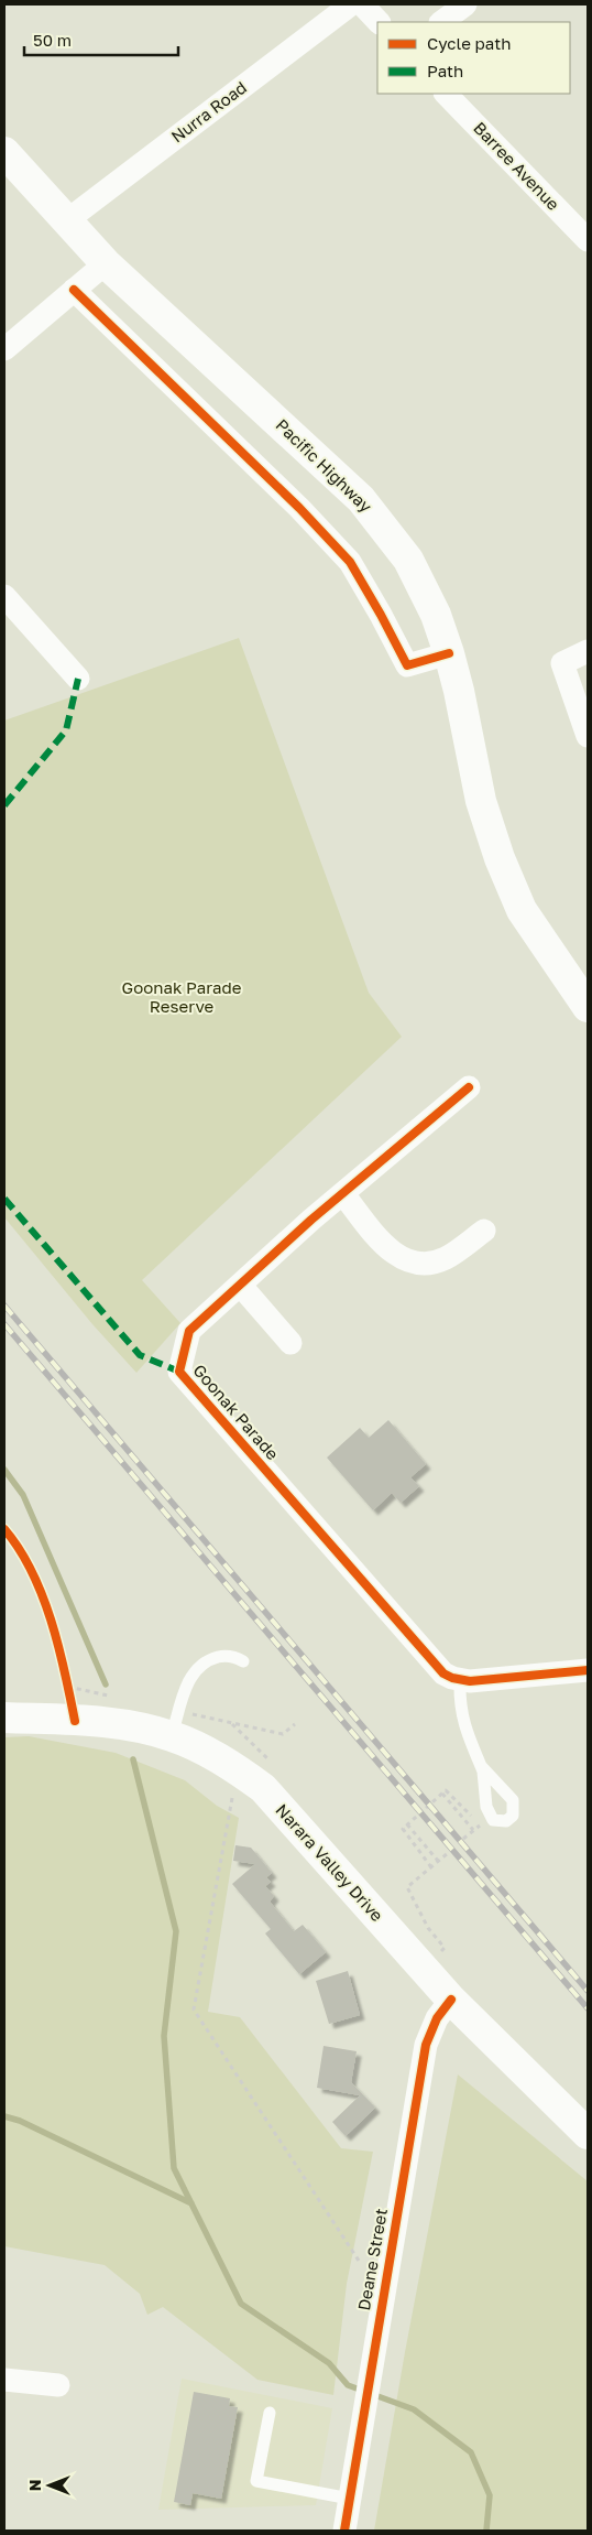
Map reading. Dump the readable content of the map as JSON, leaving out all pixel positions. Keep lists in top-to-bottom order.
{
  "streets": {
    "main road": ["Pacific Highway", "Narara Valley Drive"],
    "street": [
      "Nurra Road",
      "Barree Avenue",
      "Goonak Parade",
      "Deane Street"
    ]
  },
  "crossings": [
    ["Nurra Road", "Pacific Highway"],
    ["Narara Valley Drive", "Deane Street"]
  ],
  "parks": ["Goonak Parade Reserve"],
  "legend": ["Cycle path", "Path"],
  "scale_bar": "50 m",
  "north": "left"
}
